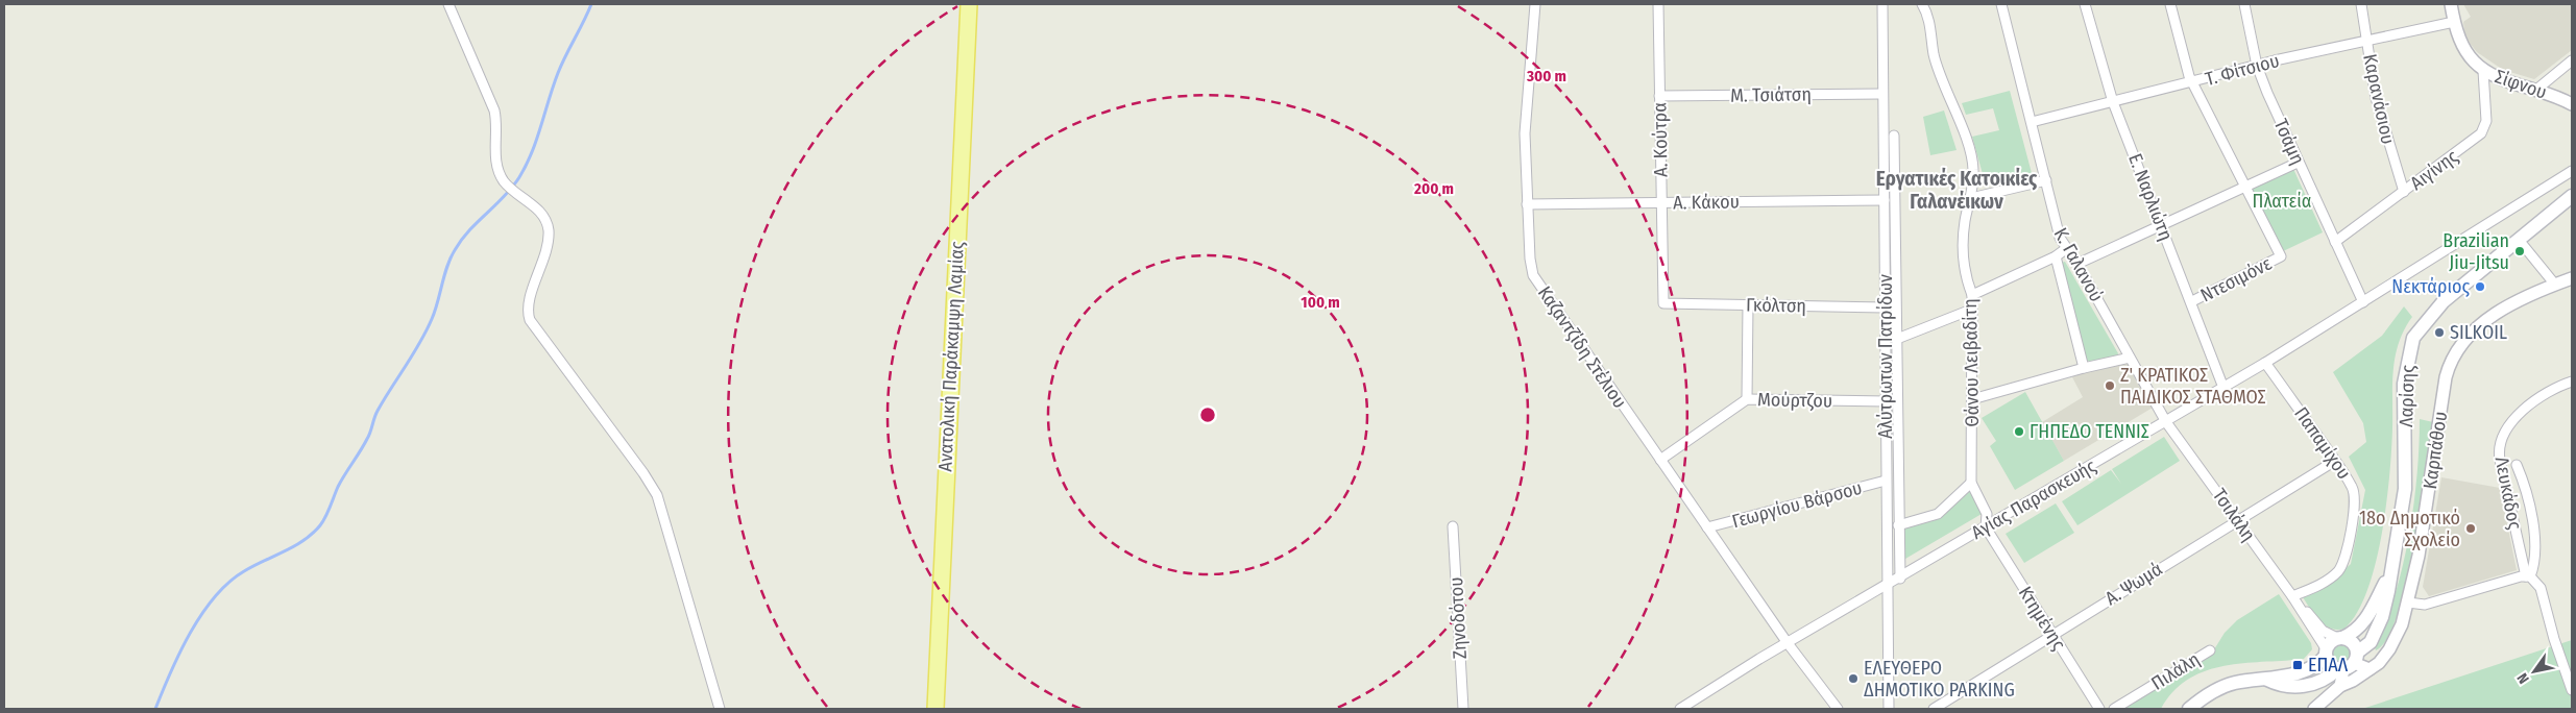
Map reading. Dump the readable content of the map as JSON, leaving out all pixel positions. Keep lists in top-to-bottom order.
{
  "streets": {
    "main road": ["Ανατολική Παράκαμψη Λαμίας", "Λαρίσης"],
    "street": [
      "Τ. Φίτσιου",
      "Σίφνου",
      "Μ. Τσιάτση",
      "Καρανάσιου",
      "Α. Κούτρα",
      "Τσάμη",
      "Αιγίνης",
      "Ε. Ναρλιώτη",
      "Α. Κάκου",
      "Κ. Γαλανού",
      "Ντεσιμόνε",
      "Γκόλτση",
      "Καζαντζίδη Στέλιου",
      "Αλύτρωτων Πατρίδων",
      "Θάνου Λειβαδίτη",
      "Μούρτζου",
      "Παπαμίχου",
      "Καρπάθου",
      "Λευκάδος",
      "Αγίας Παρασκευής",
      "Γεωργίου Βάρσου",
      "Τσιλάλη",
      "Α. Ψωμά",
      "Ζηνοδότου",
      "Κτημένης",
      "Πιλάλη"
    ]
  },
  "crossings": [
    ["Τ. Φίτσιου", "Σίφνου"],
    ["Τ. Φίτσιου", "Καρανάσιου"],
    ["Τ. Φίτσιου", "Τσάμη"],
    ["Τ. Φίτσιου", "Ε. Ναρλιώτη"],
    ["Τ. Φίτσιου", "Κ. Γαλανού"],
    ["Σίφνου", "Αιγίνης"],
    ["Μ. Τσιάτση", "Α. Κούτρα"],
    ["Μ. Τσιάτση", "Αλύτρωτων Πατρίδων"],
    ["Καρανάσιου", "Αιγίνης"],
    ["Α. Κούτρα", "Α. Κάκου"],
    ["Α. Κούτρα", "Γκόλτση"],
    ["Τσάμη", "Αιγίνης"],
    ["Τσάμη", "Αγίας Παρασκευής"],
    ["Ε. Ναρλιώτη", "Ντεσιμόνε"],
    ["Ε. Ναρλιώτη", "Αγίας Παρασκευής"],
    ["Α. Κάκου", "Καζαντζίδη Στέλιου"],
    ["Α. Κάκου", "Αλύτρωτων Πατρίδων"],
    ["Κ. Γαλανού", "Αγίας Παρασκευής"],
    ["Κ. Γαλανού", "Τσιλάλη"],
    ["Γκόλτση", "Αλύτρωτων Πατρίδων"],
    ["Καζαντζίδη Στέλιου", "Μούρτζου"],
    ["Καζαντζίδη Στέλιου", "Αγίας Παρασκευής"],
    ["Καζαντζίδη Στέλιου", "Γεωργίου Βάρσου"],
    ["Αλύτρωτων Πατρίδων", "Μούρτζου"],
    ["Αλύτρωτων Πατρίδων", "Αγίας Παρασκευής"],
    ["Αλύτρωτων Πατρίδων", "Γεωργίου Βάρσου"],
    ["Θάνου Λειβαδίτη", "Αγίας Παρασκευής"],
    ["Θάνου Λειβαδίτη", "Κτημένης"],
    ["Παπαμίχου", "Αγίας Παρασκευής"],
    ["Παπαμίχου", "Τσιλάλη"],
    ["Παπαμίχου", "Α. Ψωμά"],
    ["Αγίας Παρασκευής", "Τσιλάλη"],
    ["Αγίας Παρασκευής", "Κτημένης"],
    ["Τσιλάλη", "Α. Ψωμά"],
    ["Α. Ψωμά", "Κτημένης"]
  ],
  "districts": ["Εργατικές Κατοικίες Γαλανέικων"],
  "parks": ["Πλατεία"],
  "places": {
    "other": [
      "Brazilian Jiu-Jitsu",
      "Νεκτάριος",
      "SILKOIL",
      "Ζ' ΚΡΑΤΙΚΟΣ ΠΑΙΔΙΚΟΣ ΣΤΑΘΜΟΣ",
      "ΓΗΠΕΔΟ ΤΕΝΝΙΣ",
      "18ο Δημοτικό Σχολείο",
      "ΕΛΕΥΘΕΡΟ ΔΗΜΟΤΙΚΟ PARKING"
    ],
    "transit": ["ΕΠΑΛ"]
  },
  "north": "bottom left",
  "rings": ["300 m", "200 m", "100 m"]
}
